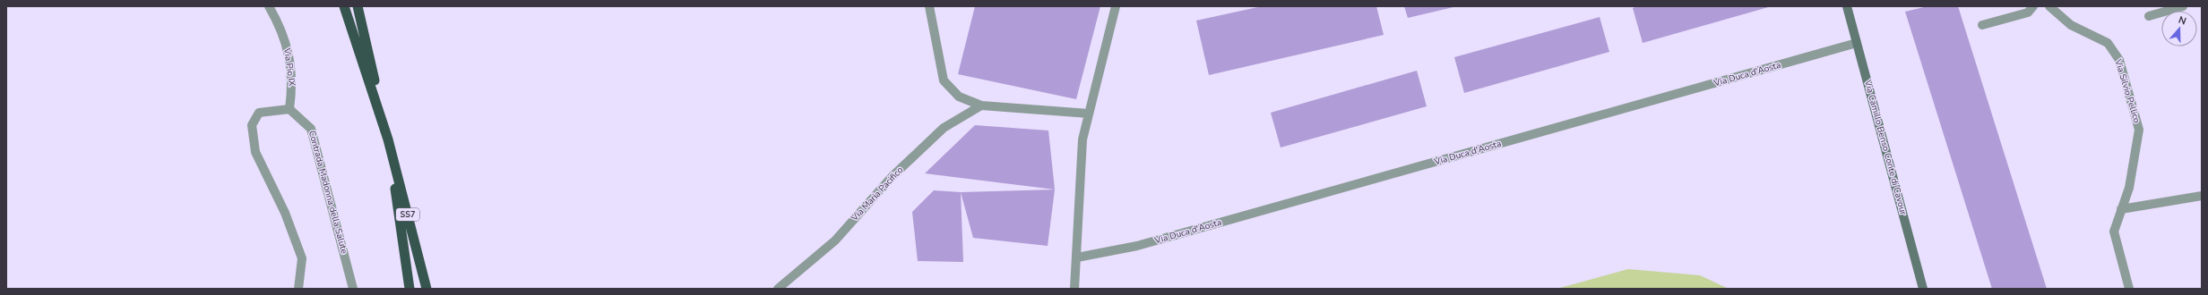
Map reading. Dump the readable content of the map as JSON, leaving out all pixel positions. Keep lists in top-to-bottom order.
{
  "streets": {
    "highway": ["SS7"],
    "main road": ["Via Camillo Benso Conte di Cavour"],
    "street": [
      "Via Pio IX",
      "Via Duca d'Aosta",
      "Via Silvio Pellico",
      "Contrada Madonna della Salute",
      "Via Maria Pacifico"
    ]
  },
  "crossings": [
    ["Via Pio IX", "Contrada Madonna della Salute"],
    ["Via Duca d'Aosta", "Via Camillo Benso Conte di Cavour"]
  ],
  "north": "top"
}
